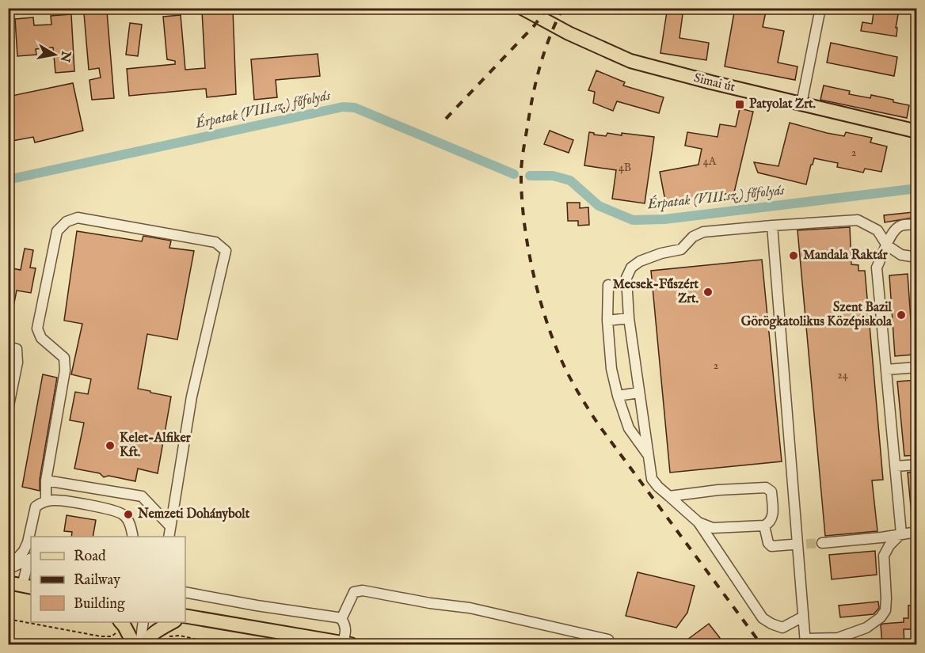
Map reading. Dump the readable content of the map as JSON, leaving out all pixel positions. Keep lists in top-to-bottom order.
{
  "streets": {
    "main road": ["Simai út"]
  },
  "water": ["Érpatak (VIII.sz.) főfolyás"],
  "places": {
    "transit": ["Patyolat Zrt."],
    "other": [
      "Mandala Raktár",
      "Mecsek-Fűszért Zrt.",
      "Szent Bazil Görögkatolikus Középiskola",
      "Kelet-Alfiker Kft.",
      "Nemzeti Dohánybolt"
    ]
  },
  "house_numbers": [
    "2",
    "4A",
    "4B",
    "2",
    "24"
  ],
  "legend": ["Road", "Railway", "Building"],
  "north": "right"
}
